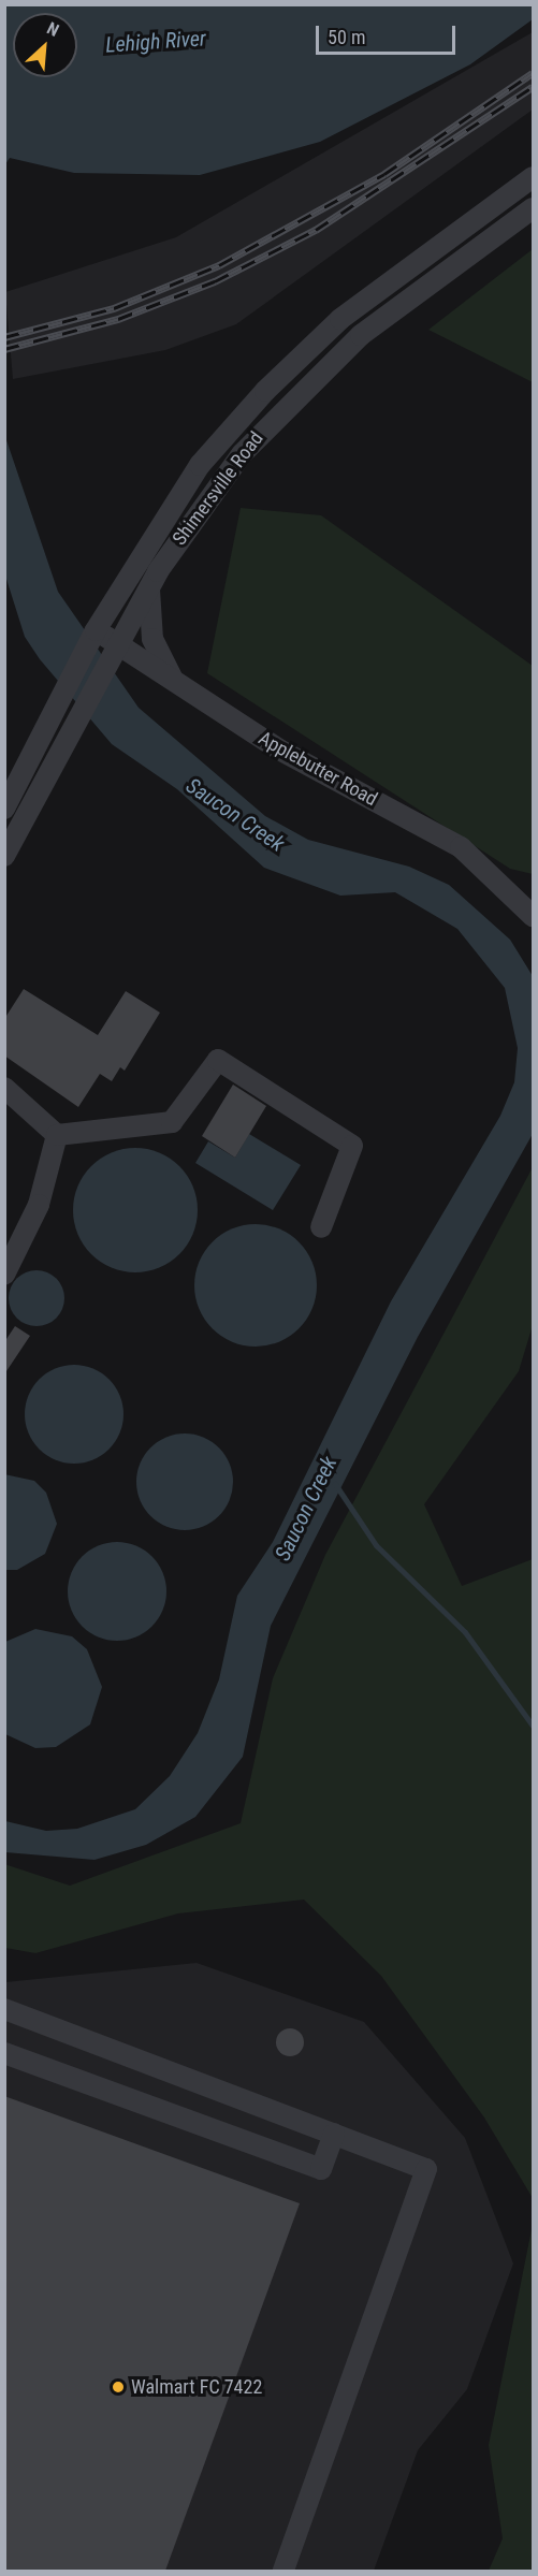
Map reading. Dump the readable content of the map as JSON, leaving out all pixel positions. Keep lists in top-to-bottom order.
{
  "streets": {
    "street": ["Shimersville Road", "Applebutter Road"]
  },
  "crossings": [
    ["Shimersville Road", "Applebutter Road"]
  ],
  "water": ["Lehigh River", "Saucon Creek"],
  "places": ["Walmart FC 7422"],
  "scale_bar": "50 m",
  "north": "top right"
}
